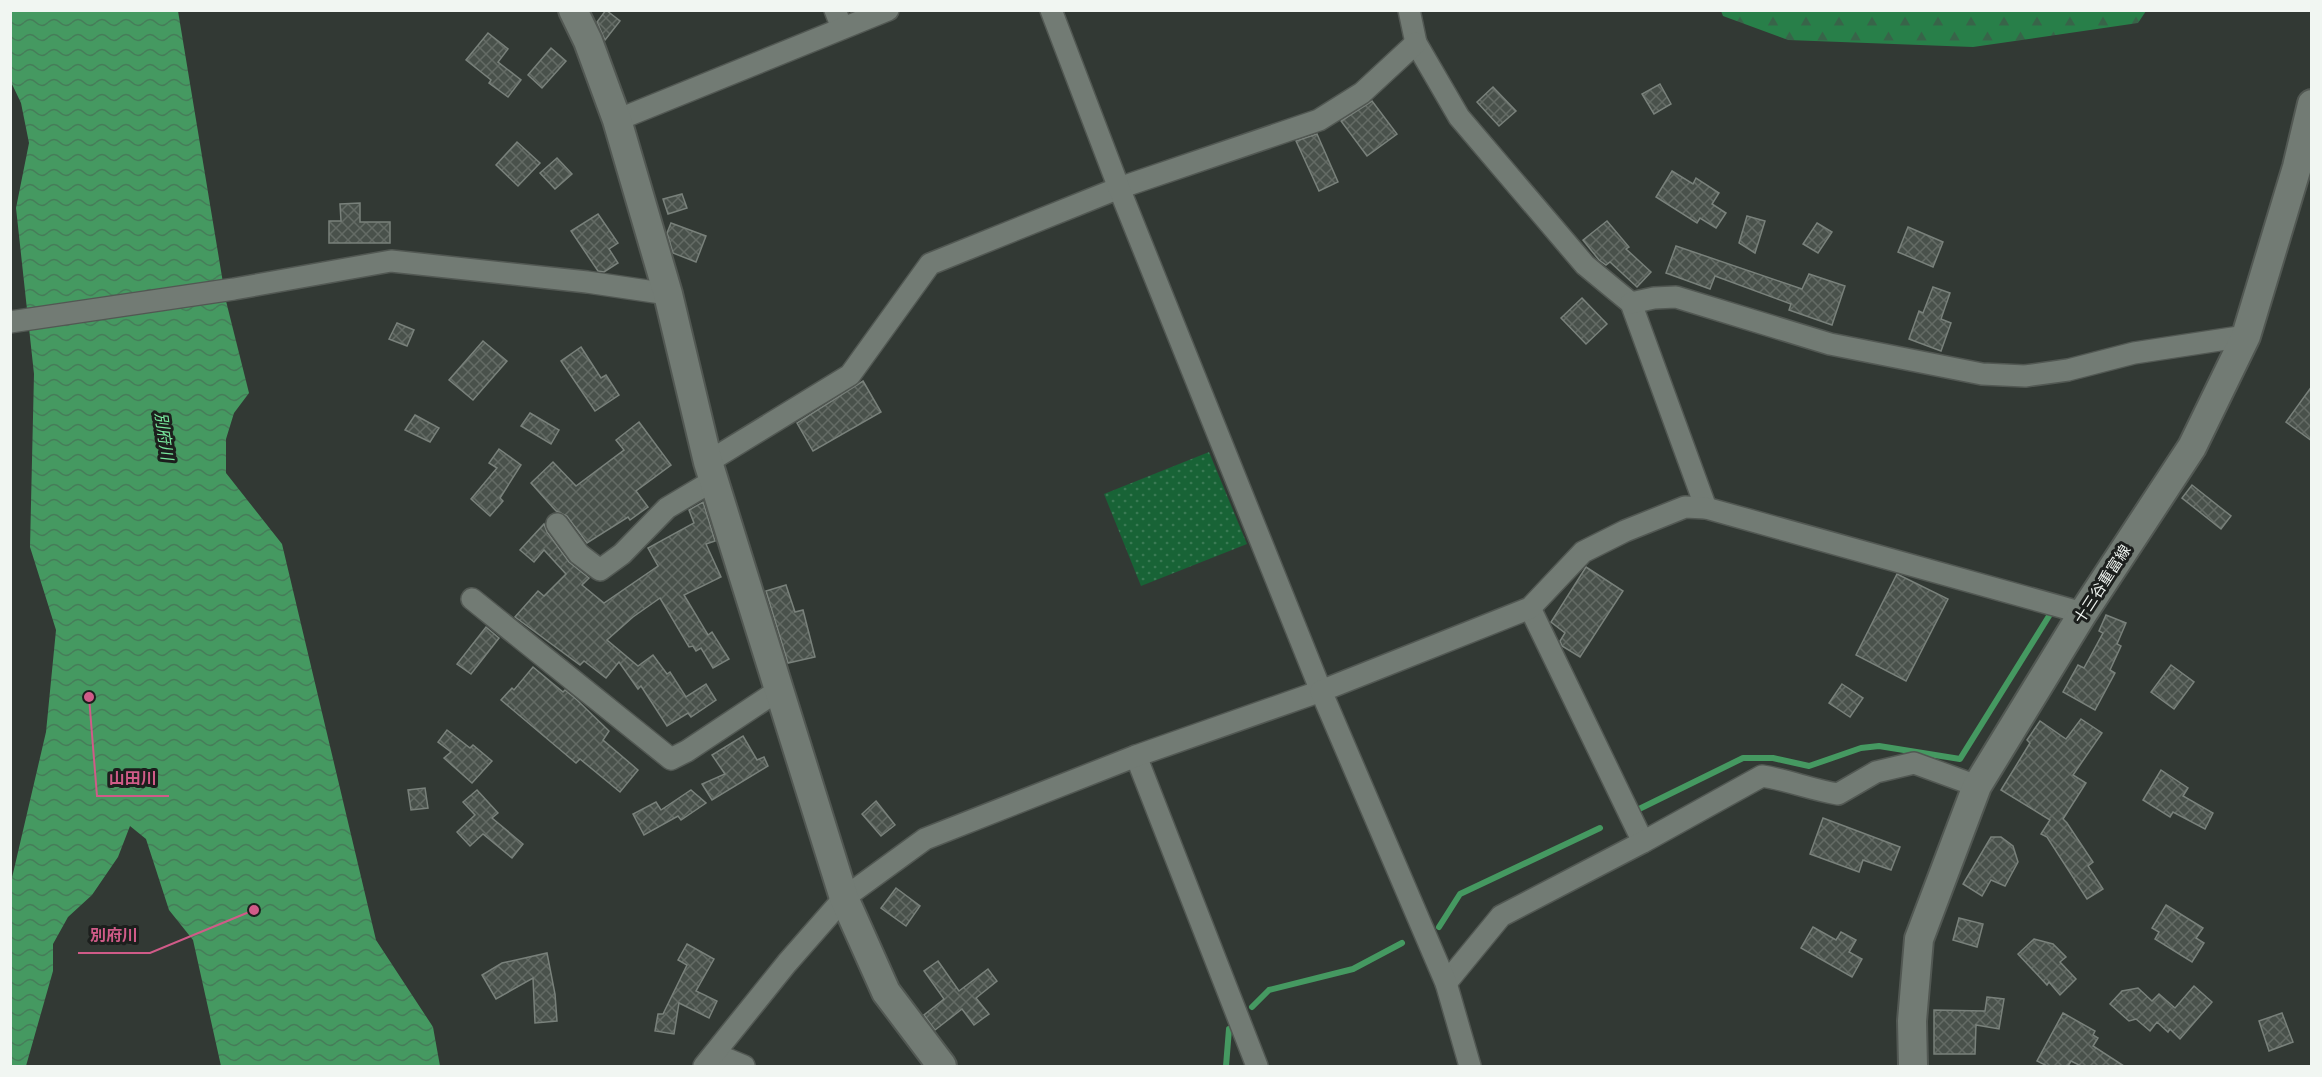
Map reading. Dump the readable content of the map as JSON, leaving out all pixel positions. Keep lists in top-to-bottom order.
{
  "streets": {
    "street": ["十三谷重富線"]
  },
  "water": ["別府川"],
  "places": ["山田川", "別府川"]
}
